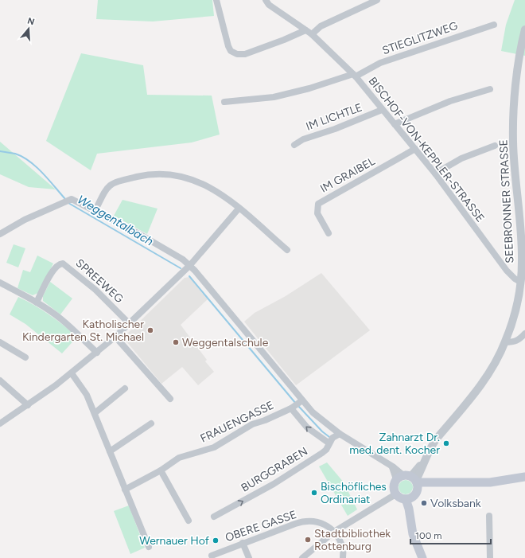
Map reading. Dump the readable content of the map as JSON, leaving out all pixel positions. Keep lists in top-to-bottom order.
{
  "streets": {
    "street": [
      "STIEGLITZWEG",
      "IM LICHTLE",
      "BISCHOF-VON-KEPPLER-STRASSE",
      "IM GRAIBEL",
      "SEEBRONNER STRASSE",
      "SPREEWEG",
      "FRAUENGASSE",
      "BURGGRABEN",
      "OBERE GASSE"
    ]
  },
  "crossings": [
    ["STIEGLITZWEG", "BISCHOF-VON-KEPPLER-STRASSE"],
    ["IM LICHTLE", "BISCHOF-VON-KEPPLER-STRASSE"],
    ["BISCHOF-VON-KEPPLER-STRASSE", "IM GRAIBEL"],
    ["BISCHOF-VON-KEPPLER-STRASSE", "SEEBRONNER STRASSE"]
  ],
  "one_way": ["BURGGRABEN"],
  "water": ["Weggentalbach"],
  "places": [
    "Katholischer Kindergarten St. Michael",
    "Weggentalschule",
    "Zahnarzt Dr. med. dent. Kocher",
    "Bischöfliches Ordinariat",
    "Volksbank",
    "Stadtbibliothek Rottenburg",
    "Wernauer Hof"
  ],
  "scale_bar": "100 m",
  "north": "top"
}
